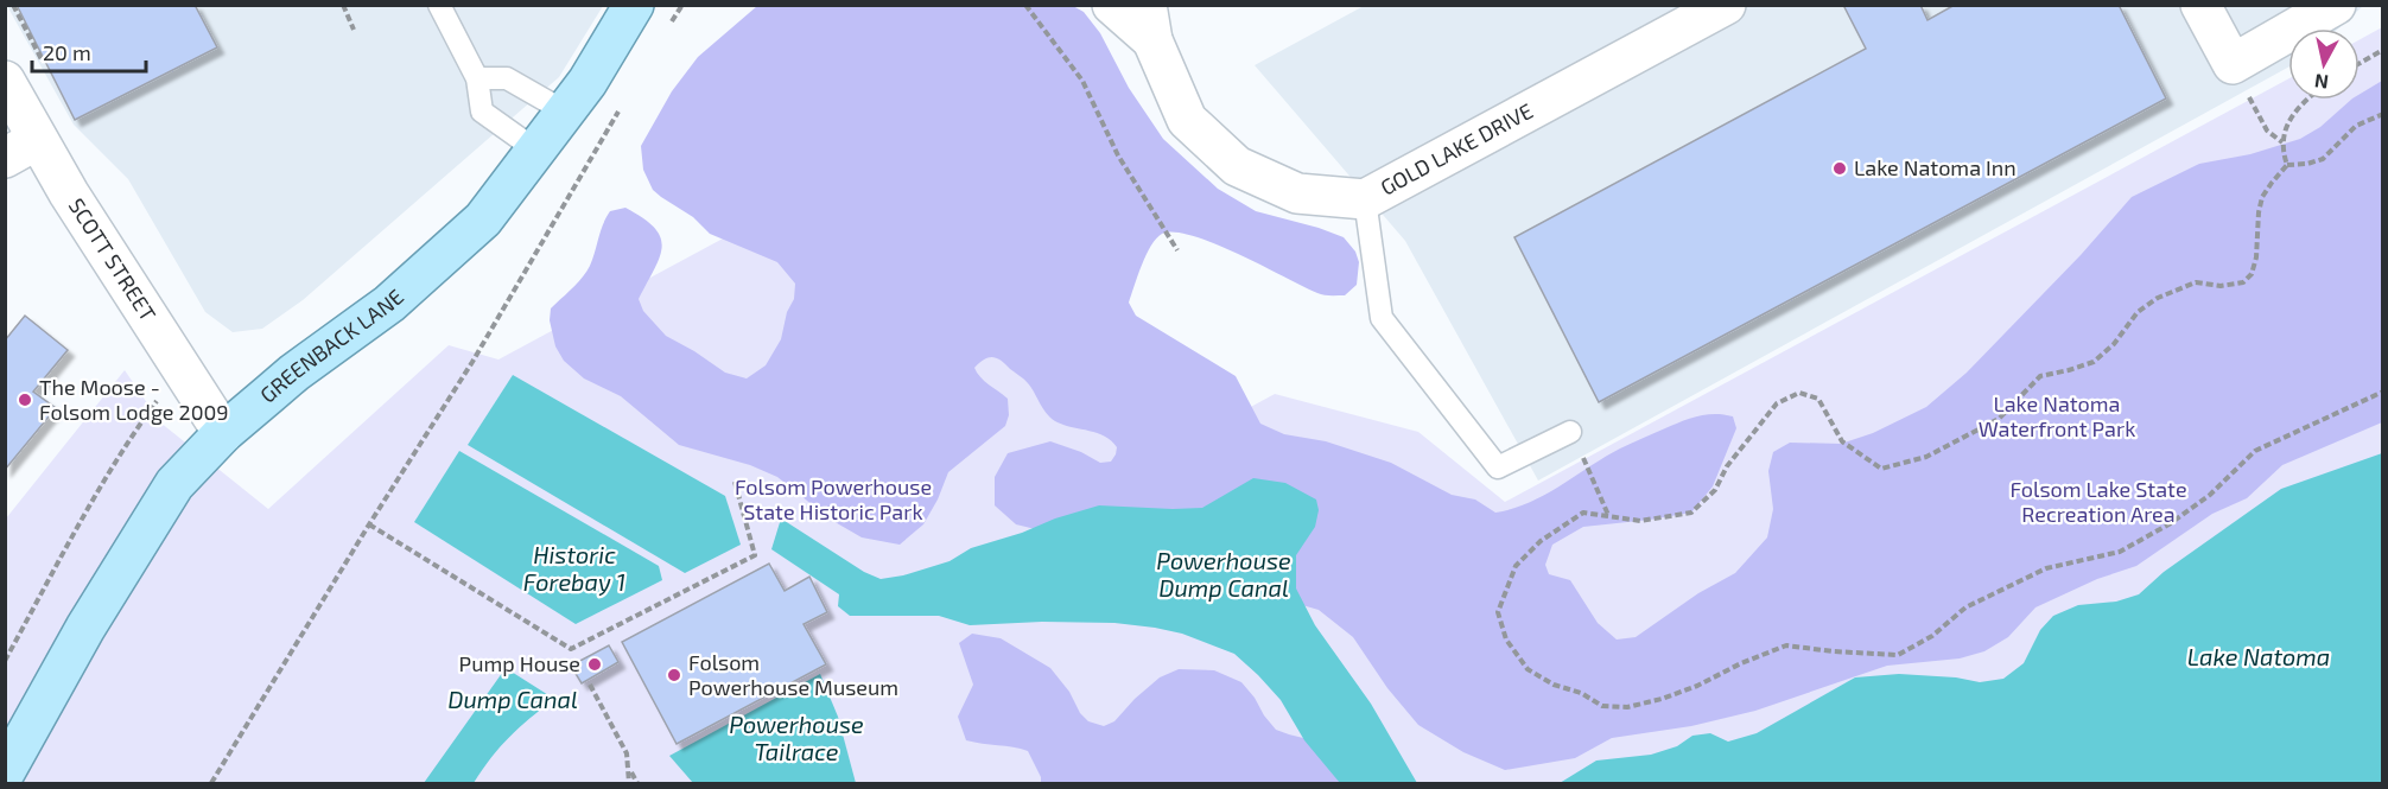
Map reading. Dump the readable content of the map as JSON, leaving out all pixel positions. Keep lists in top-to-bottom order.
{
  "streets": {
    "main road": ["GREENBACK LANE"],
    "street": ["GOLD LAKE DRIVE", "SCOTT STREET"]
  },
  "crossings": [
    ["SCOTT STREET", "GREENBACK LANE"]
  ],
  "water": [
    "Historic Forebay 1",
    "Powerhouse Dump Canal",
    "Lake Natoma",
    "Dump Canal",
    "Powerhouse Tailrace"
  ],
  "parks": ["Lake Natoma Waterfront Park", "Folsom Powerhouse State Historic Park", "Folsom Lake State Recreation Area"],
  "places": [
    "Lake Natoma Inn",
    "The Moose - Folsom Lodge 2009",
    "Pump House",
    "Folsom Powerhouse Museum"
  ],
  "scale_bar": "20 m",
  "north": "bottom"
}
